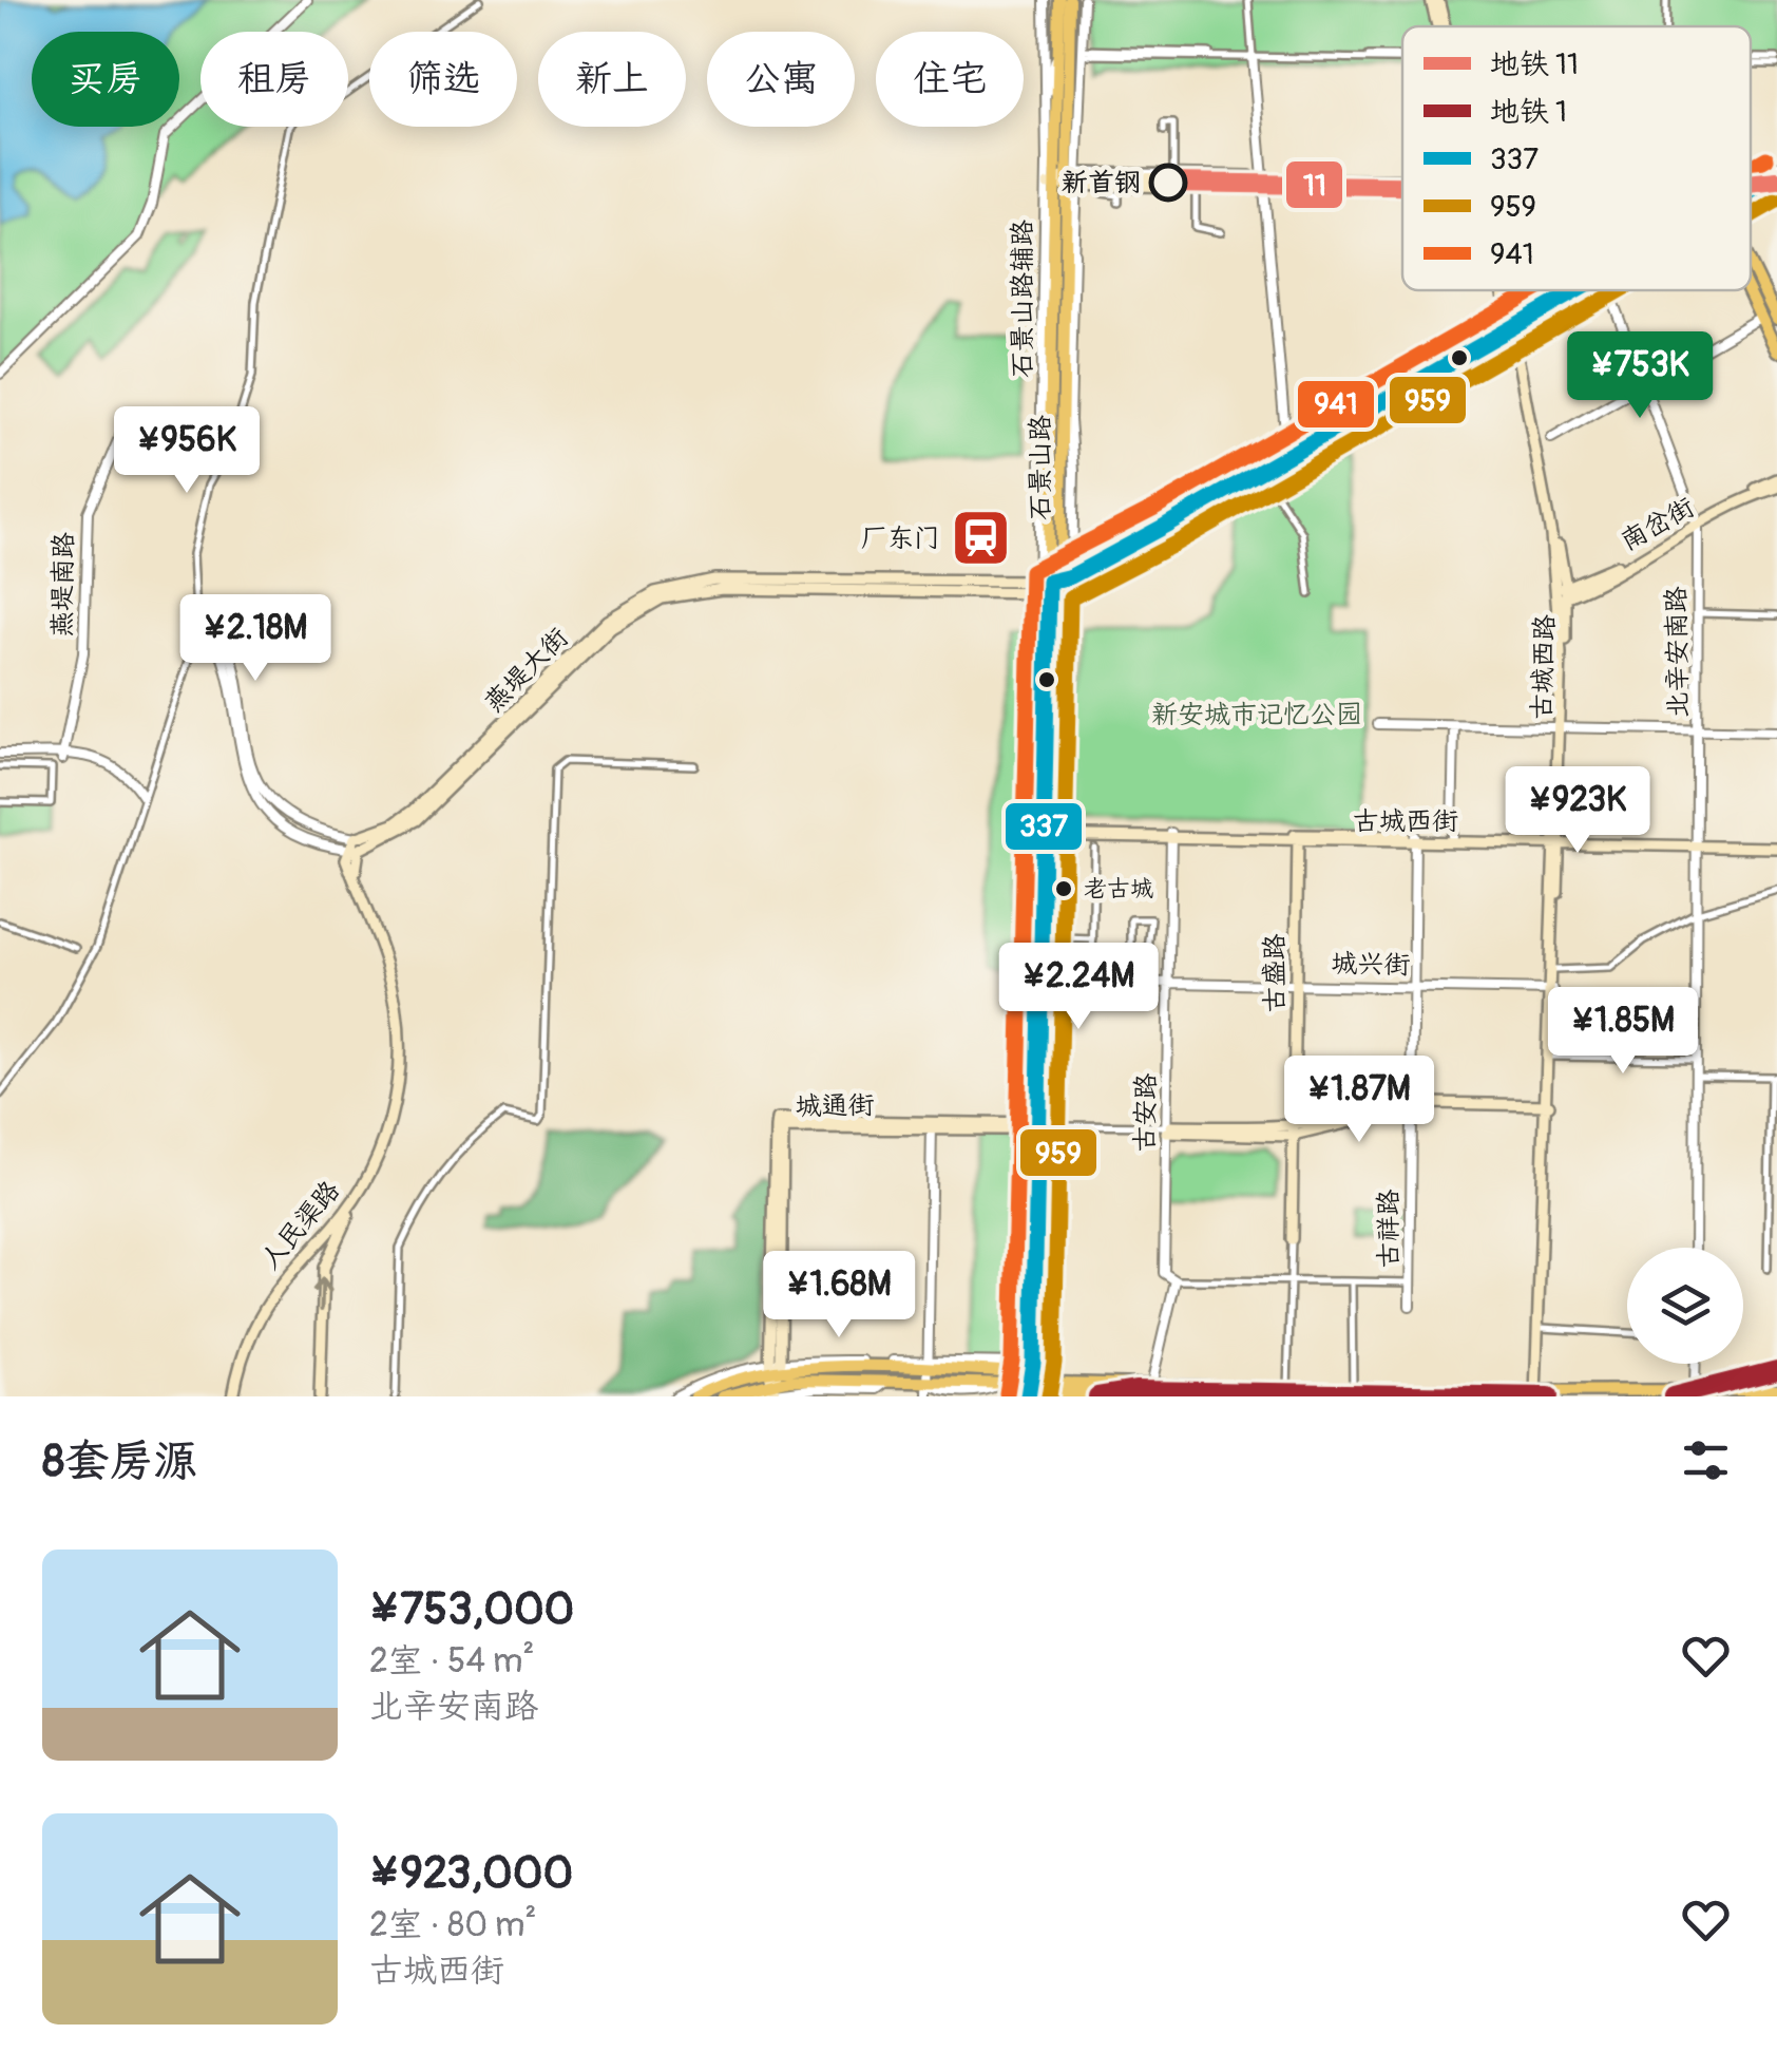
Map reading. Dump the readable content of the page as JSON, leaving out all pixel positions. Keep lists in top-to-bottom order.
{
  "streets": {
    "main road": [
      "石景山路",
      "南岔街",
      "古城西路",
      "燕堤大街",
      "古城西街",
      "古盛路",
      "城通街",
      "人民渠路"
    ],
    "street": [
      "石景山路辅路",
      "燕堤南路",
      "北辛安南路",
      "城兴街",
      "古安路",
      "古祥路"
    ]
  },
  "crossings": [
    ["石景山路辅路", "石景山路"],
    ["石景山路辅路", "燕堤大街"],
    ["石景山路辅路", "古城西街"],
    ["石景山路辅路", "城兴街"],
    ["石景山路辅路", "城通街"],
    ["石景山路", "燕堤大街"],
    ["石景山路", "古城西街"],
    ["石景山路", "城兴街"],
    ["石景山路", "城通街"],
    ["南岔街", "北辛安南路"],
    ["南岔街", "古城西路"],
    ["北辛安南路", "古城西街"],
    ["古城西路", "古城西街"],
    ["古城西路", "城兴街"],
    ["燕堤大街", "人民渠路"],
    ["古城西街", "古盛路"],
    ["古城西街", "古安路"],
    ["古城西街", "古祥路"],
    ["城兴街", "古盛路"],
    ["城兴街", "古安路"],
    ["城兴街", "古祥路"]
  ],
  "parks": ["新安城市记忆公园"],
  "places": {
    "other": ["新首钢", "老古城"],
    "station": ["厂东门"]
  },
  "lines": [
    "transit line 941",
    "transit line 337",
    "metro line 11",
    "transit line 959",
    "metro line 1"
  ],
  "legend": [
    "地铁 11",
    "地铁 1",
    "337",
    "959",
    "941"
  ],
  "page": {
    "chip": [
      "买房",
      "租房",
      "筛选",
      "新上",
      "公寓",
      "住宅"
    ],
    "price": [
      "¥753K",
      "¥956K",
      "¥2.18M",
      "¥923K",
      "¥2.24M",
      "¥1.85M",
      "¥1.87M",
      "¥1.68M"
    ],
    "heading": "8套房源",
    "list": [
      {
        "name": "¥753,000",
        "note": "2室 · 54 m² · 北辛安南路"
      },
      {
        "name": "¥923,000",
        "note": "2室 · 80 m² · 古城西街"
      }
    ]
  }
}
